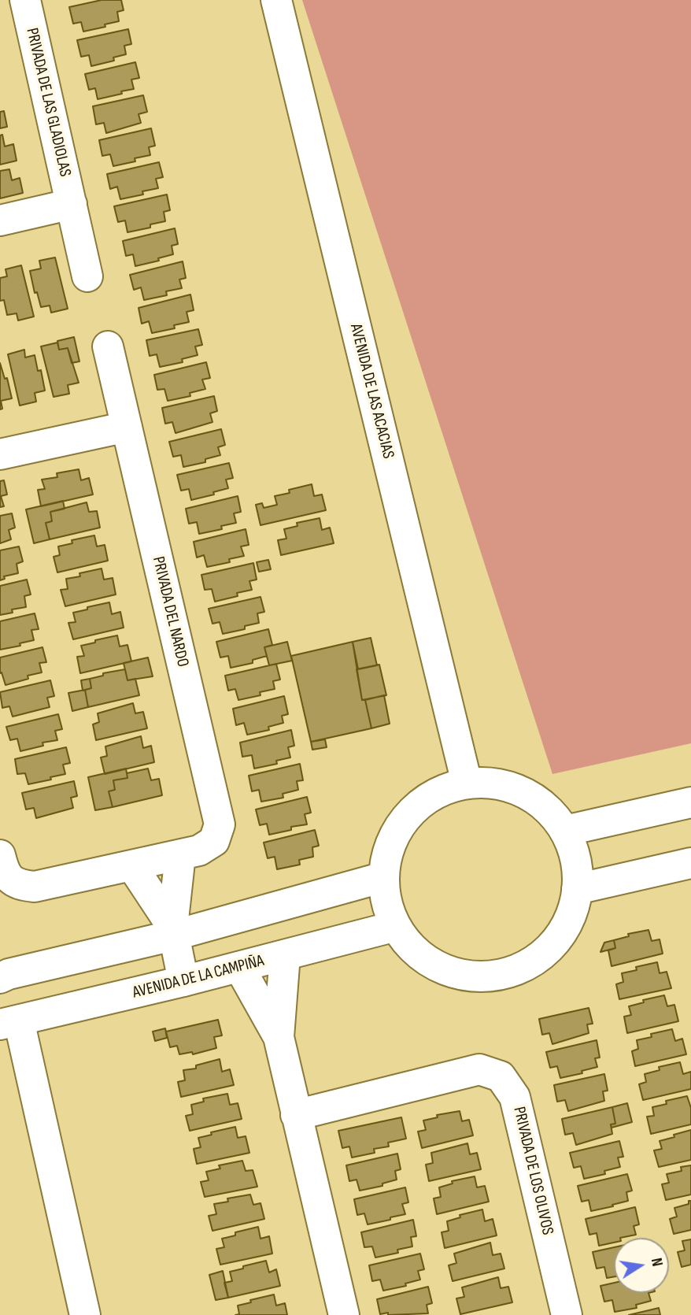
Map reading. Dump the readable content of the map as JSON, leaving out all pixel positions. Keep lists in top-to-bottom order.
{
  "streets": {
    "street": [
      "PRIVADA DE LAS GLADIOLAS",
      "AVENIDA DE LAS ACACIAS",
      "PRIVADA DEL NARDO",
      "AVENIDA DE LA CAMPIÑA",
      "PRIVADA DE LOS OLIVOS"
    ]
  },
  "crossings": [
    ["AVENIDA DE LAS ACACIAS", "AVENIDA DE LA CAMPIÑA"]
  ],
  "north": "right"
}
